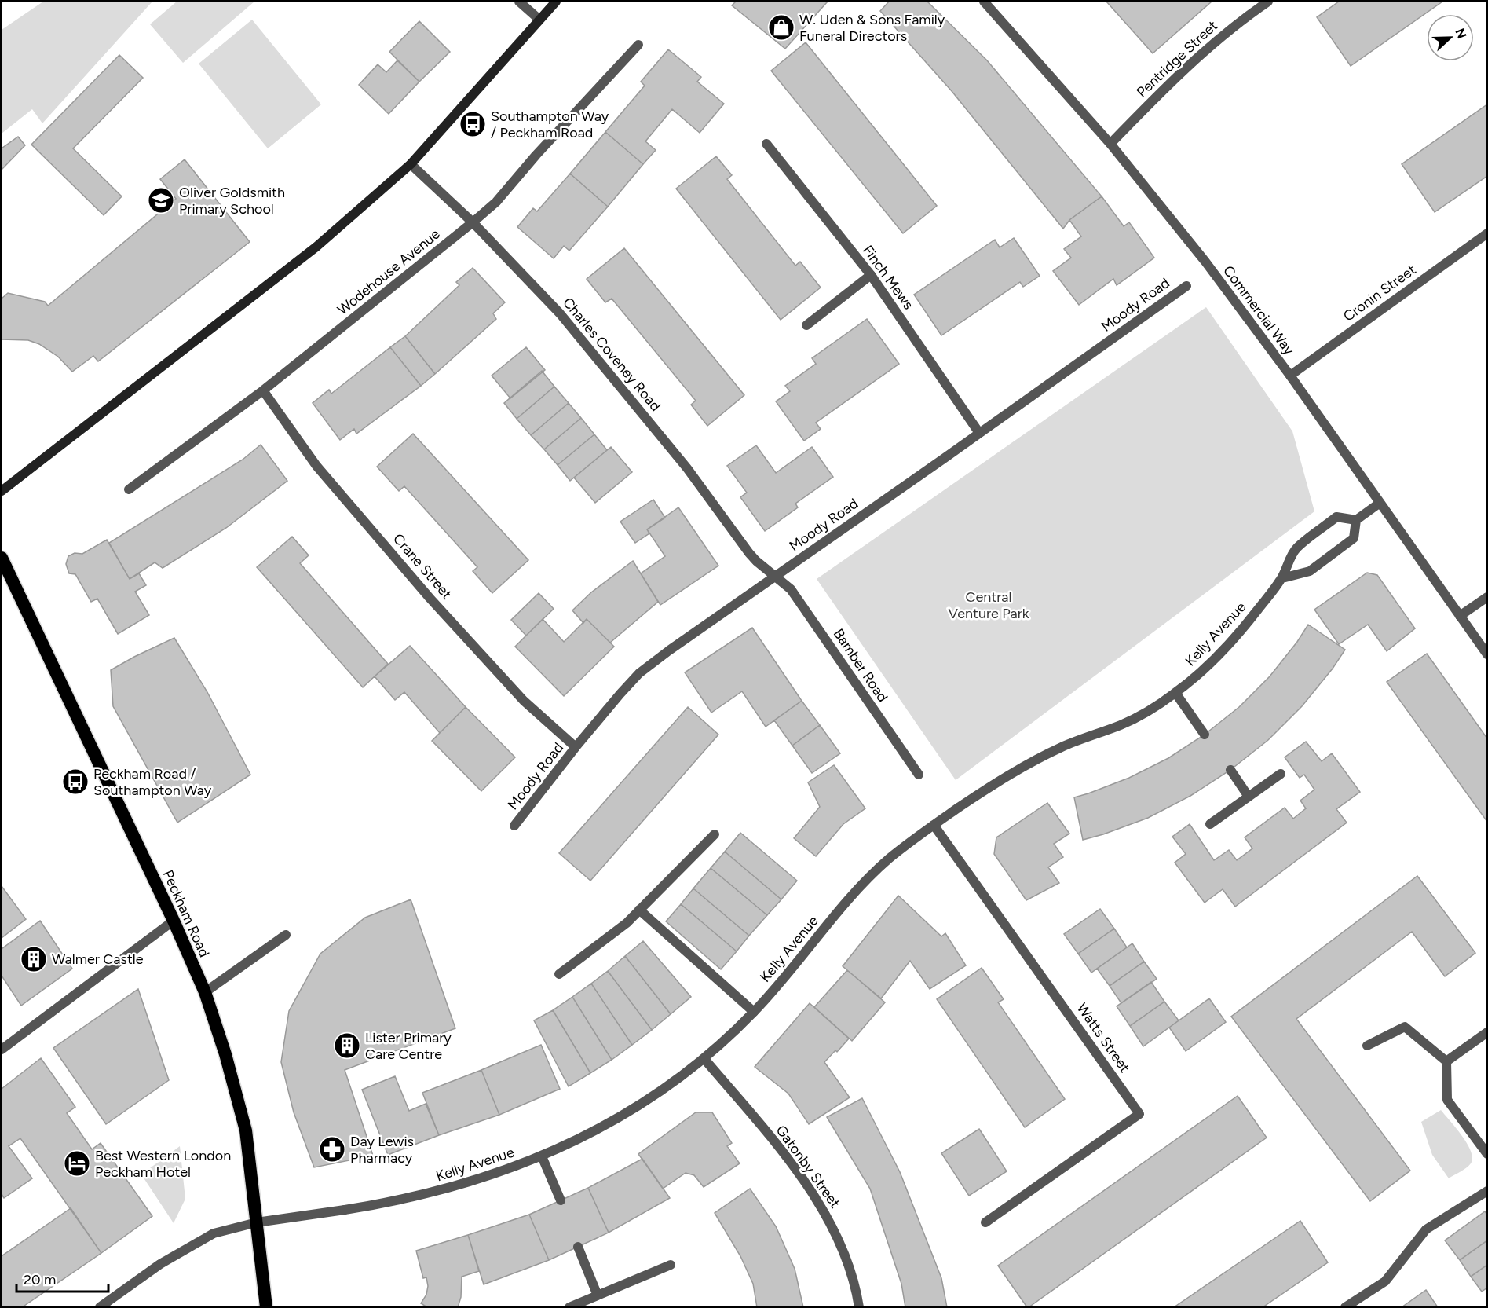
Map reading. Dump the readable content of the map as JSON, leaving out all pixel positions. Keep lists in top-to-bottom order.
{
  "streets": {
    "highway": ["Peckham Road"],
    "street": [
      "Pentridge Street",
      "Wodehouse Avenue",
      "Finch Mews",
      "Cronin Street",
      "Moody Road",
      "Commercial Way",
      "Charles Coveney Road",
      "Crane Street",
      "Kelly Avenue",
      "Bamber Road",
      "Watts Street",
      "Gatonby Street"
    ]
  },
  "crossings": [
    ["Pentridge Street", "Commercial Way"],
    ["Wodehouse Avenue", "Charles Coveney Road"],
    ["Wodehouse Avenue", "Crane Street"],
    ["Finch Mews", "Moody Road"],
    ["Cronin Street", "Commercial Way"],
    ["Moody Road", "Charles Coveney Road"],
    ["Moody Road", "Crane Street"],
    ["Moody Road", "Bamber Road"],
    ["Charles Coveney Road", "Bamber Road"],
    ["Kelly Avenue", "Peckham Road"],
    ["Kelly Avenue", "Watts Street"],
    ["Kelly Avenue", "Gatonby Street"]
  ],
  "parks": ["Central Venture Park"],
  "places": {
    "shop": ["W. Uden & Sons Family Funeral Directors"],
    "bus stop": ["Southampton Way / Peckham Road", "Peckham Road / Southampton Way"],
    "school or university": ["Oliver Goldsmith Primary School"],
    "building": ["Walmer Castle", "Lister Primary Care Centre"],
    "pharmacy": ["Day Lewis Pharmacy"],
    "hotel": ["Best Western London Peckham Hotel"]
  },
  "scale_bar": "20 m",
  "north": "right"
}
